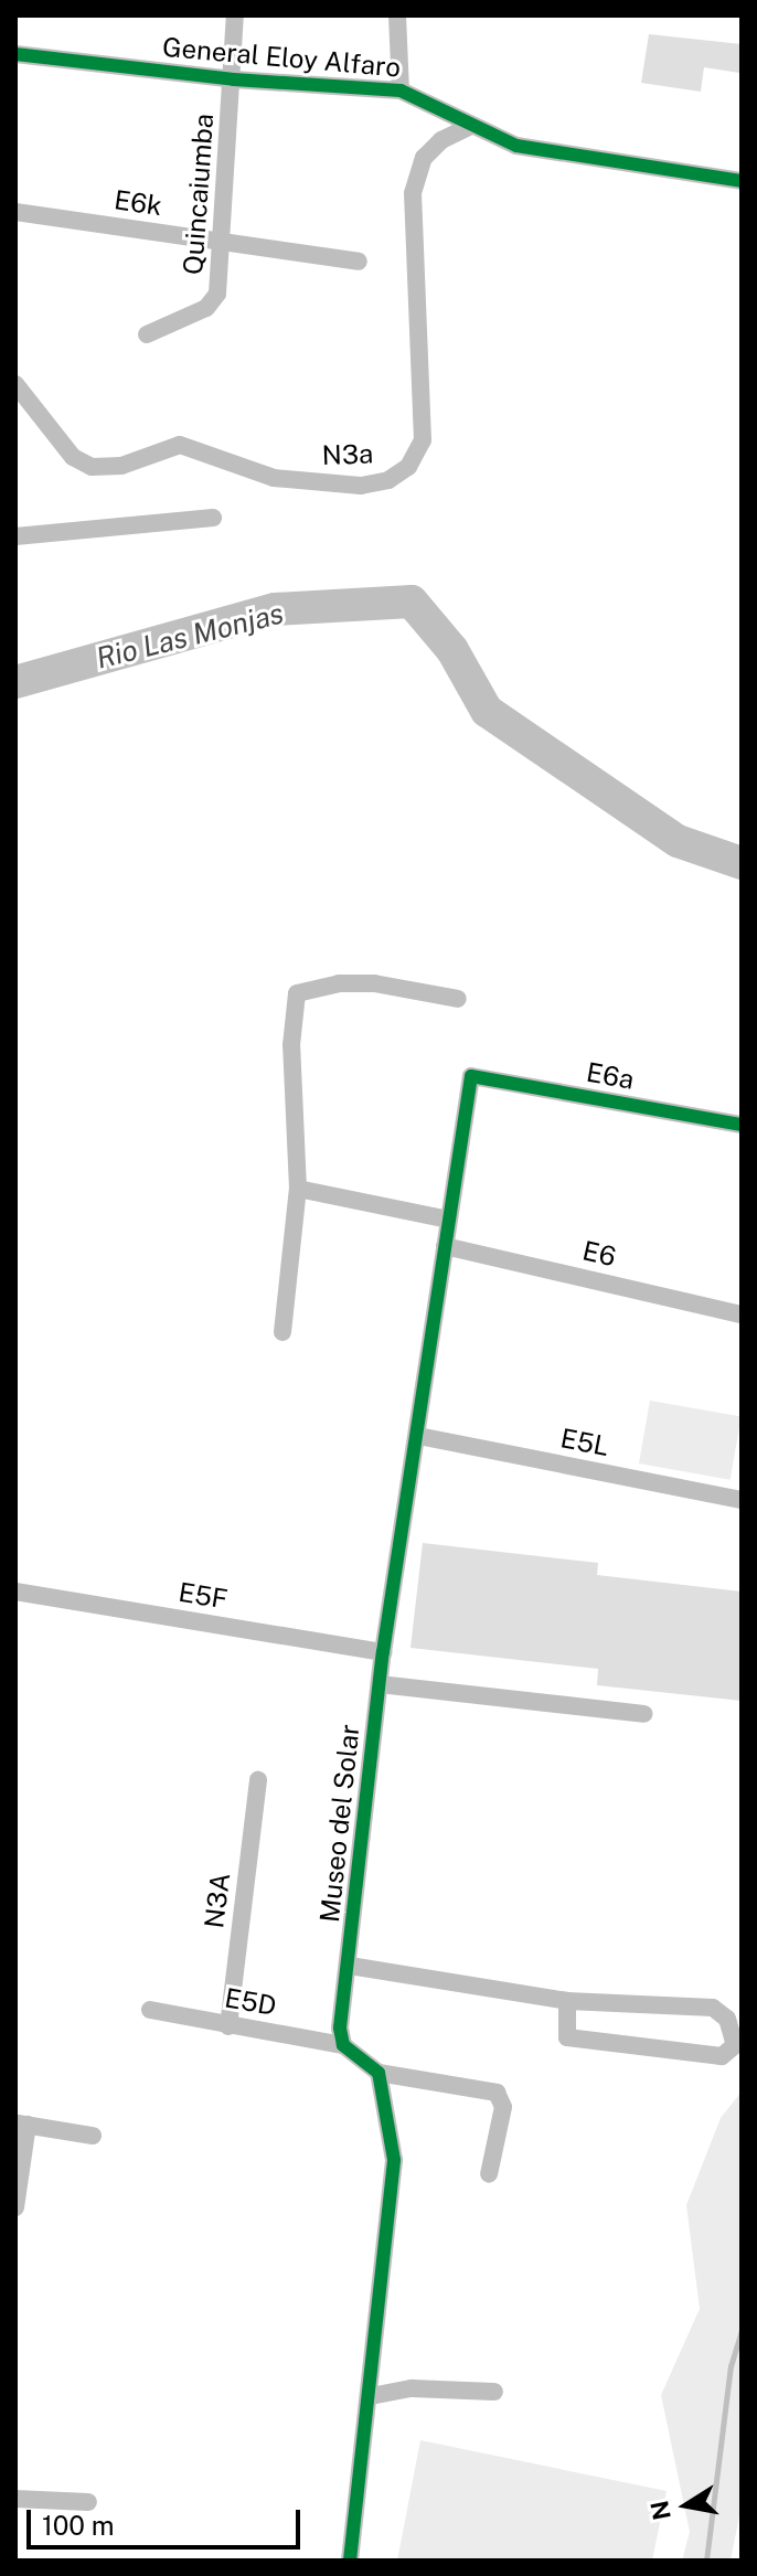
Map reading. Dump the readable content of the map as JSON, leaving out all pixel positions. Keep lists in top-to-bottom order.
{
  "streets": {
    "street": [
      "General Eloy Alfaro",
      "Quincaiumba",
      "E6k",
      "N3a",
      "E6a",
      "E6",
      "E5L",
      "E5F",
      "Museo del Solar",
      "N3A",
      "E5D"
    ]
  },
  "crossings": [
    ["General Eloy Alfaro", "Quincaiumba"],
    ["General Eloy Alfaro", "N3a"],
    ["Quincaiumba", "E6k"],
    ["E6a", "Museo del Solar"],
    ["E6", "Museo del Solar"],
    ["E5L", "Museo del Solar"],
    ["E5F", "Museo del Solar"],
    ["Museo del Solar", "E5D"],
    ["N3A", "E5D"]
  ],
  "water": ["Rio Las Monjas"],
  "scale_bar": "100 m",
  "north": "left"
}
